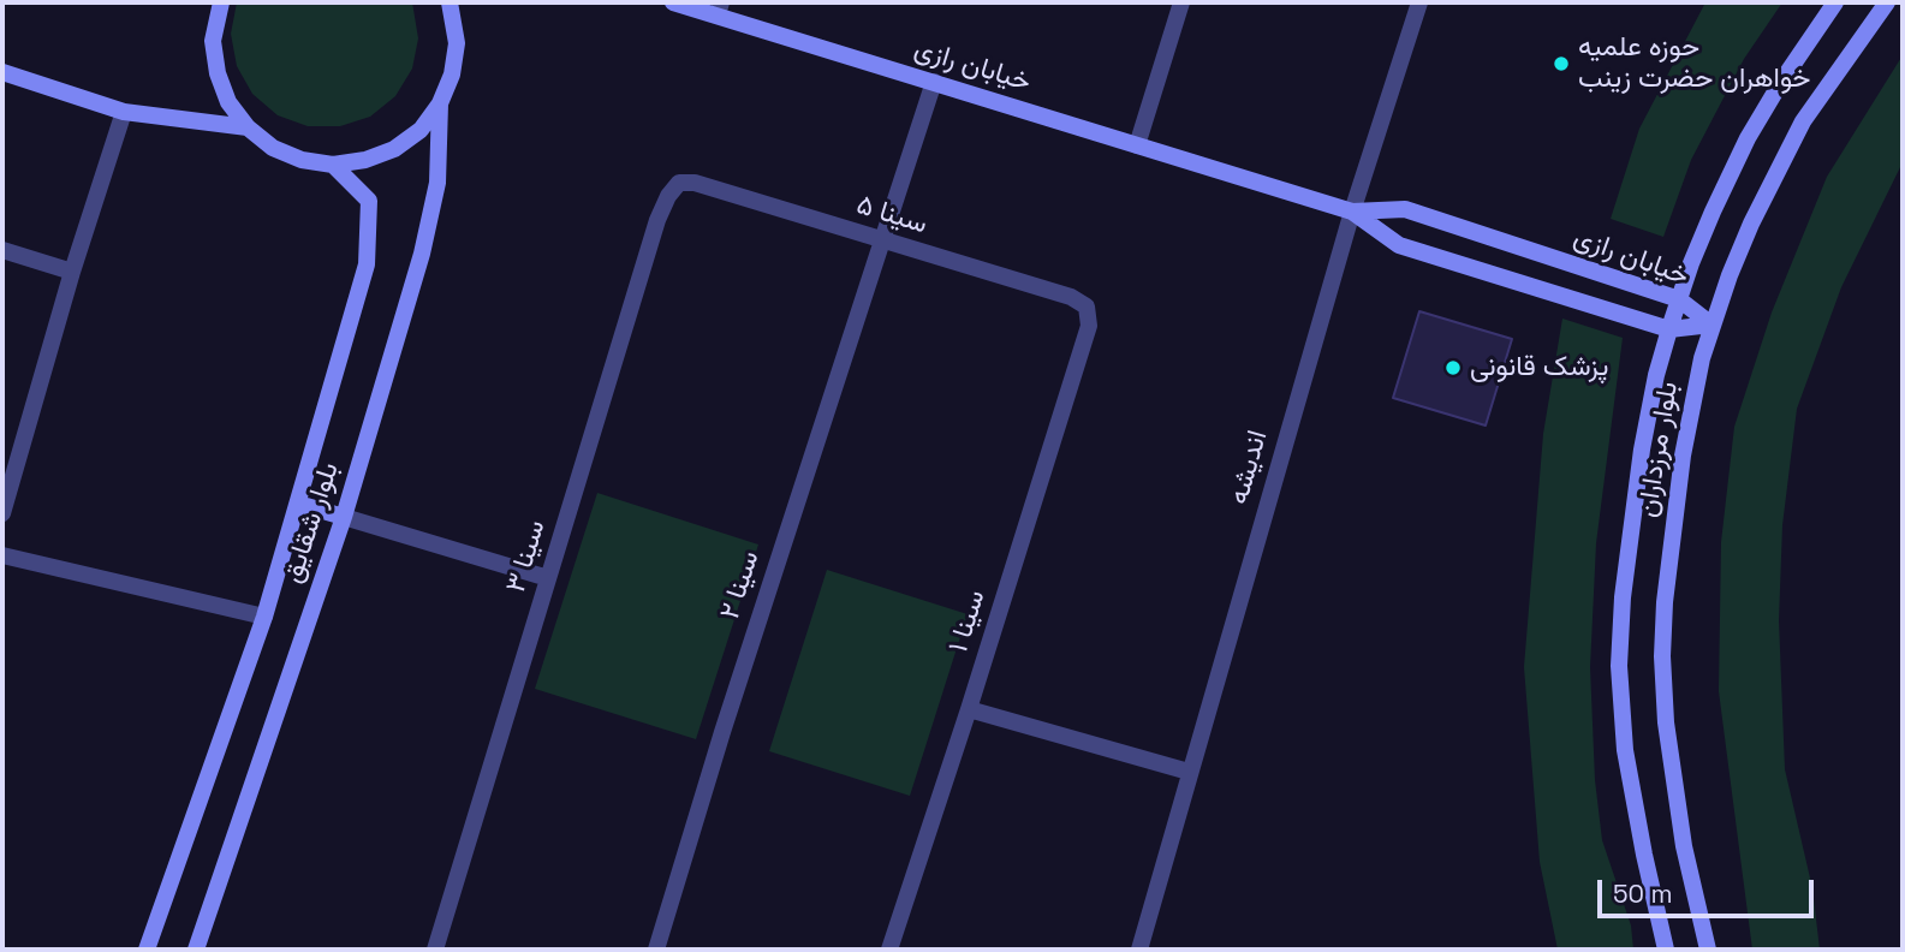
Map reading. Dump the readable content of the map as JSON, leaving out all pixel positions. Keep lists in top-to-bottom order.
{
  "streets": {
    "main road": ["خیابان رازی", "بلوار مرزداران", "بلوار شقایق"],
    "street": [
      "سینا ۵",
      "اندیشه",
      "سینا ۳",
      "سینا ۲",
      "سینا ۱"
    ]
  },
  "crossings": [
    ["خیابان رازی", "بلوار مرزداران"],
    ["خیابان رازی", "اندیشه"],
    ["خیابان رازی", "سینا ۲"],
    ["سینا ۵", "سینا ۳"],
    ["سینا ۵", "سینا ۲"],
    ["سینا ۵", "سینا ۱"]
  ],
  "places": ["حوزه علمیه خواهران حضرت زینب", "پزشک قانونی"],
  "scale_bar": "50 m"
}
